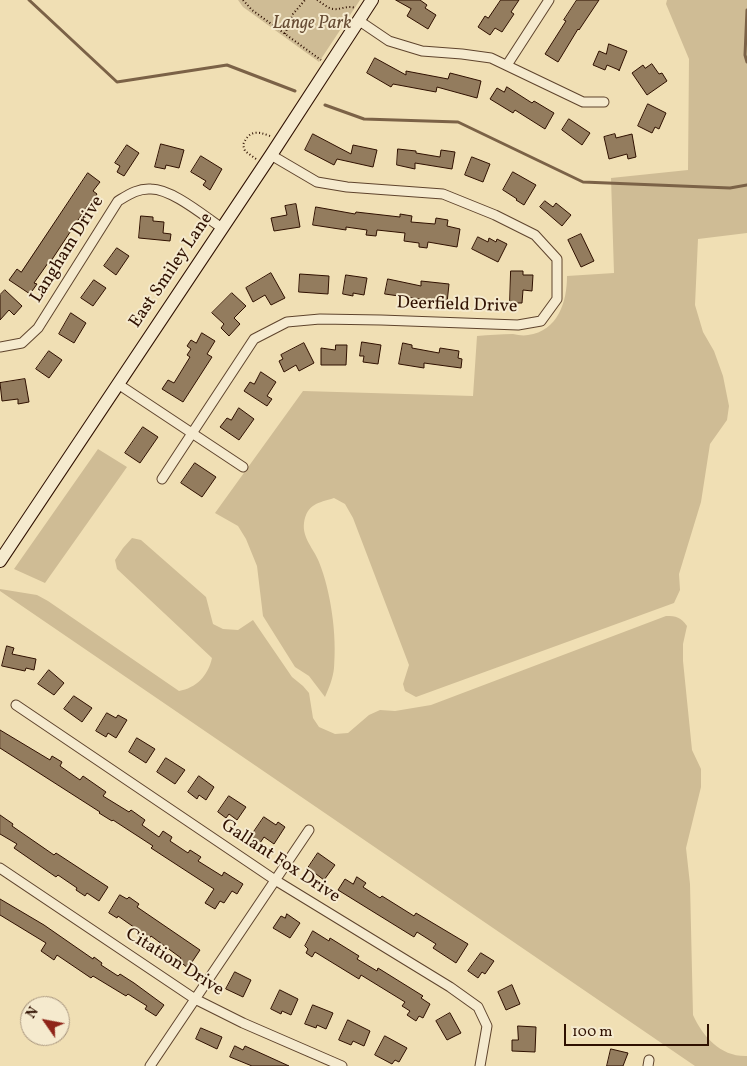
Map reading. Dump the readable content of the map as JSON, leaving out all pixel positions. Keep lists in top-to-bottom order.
{
  "streets": {
    "street": [
      "Langham Drive",
      "East Smiley Lane",
      "Deerfield Drive",
      "Gallant Fox Drive",
      "Citation Drive"
    ]
  },
  "crossings": [
    ["Langham Drive", "East Smiley Lane"],
    ["East Smiley Lane", "Deerfield Drive"]
  ],
  "parks": ["Lange Park"],
  "scale_bar": "100 m",
  "north": "top left"
}
